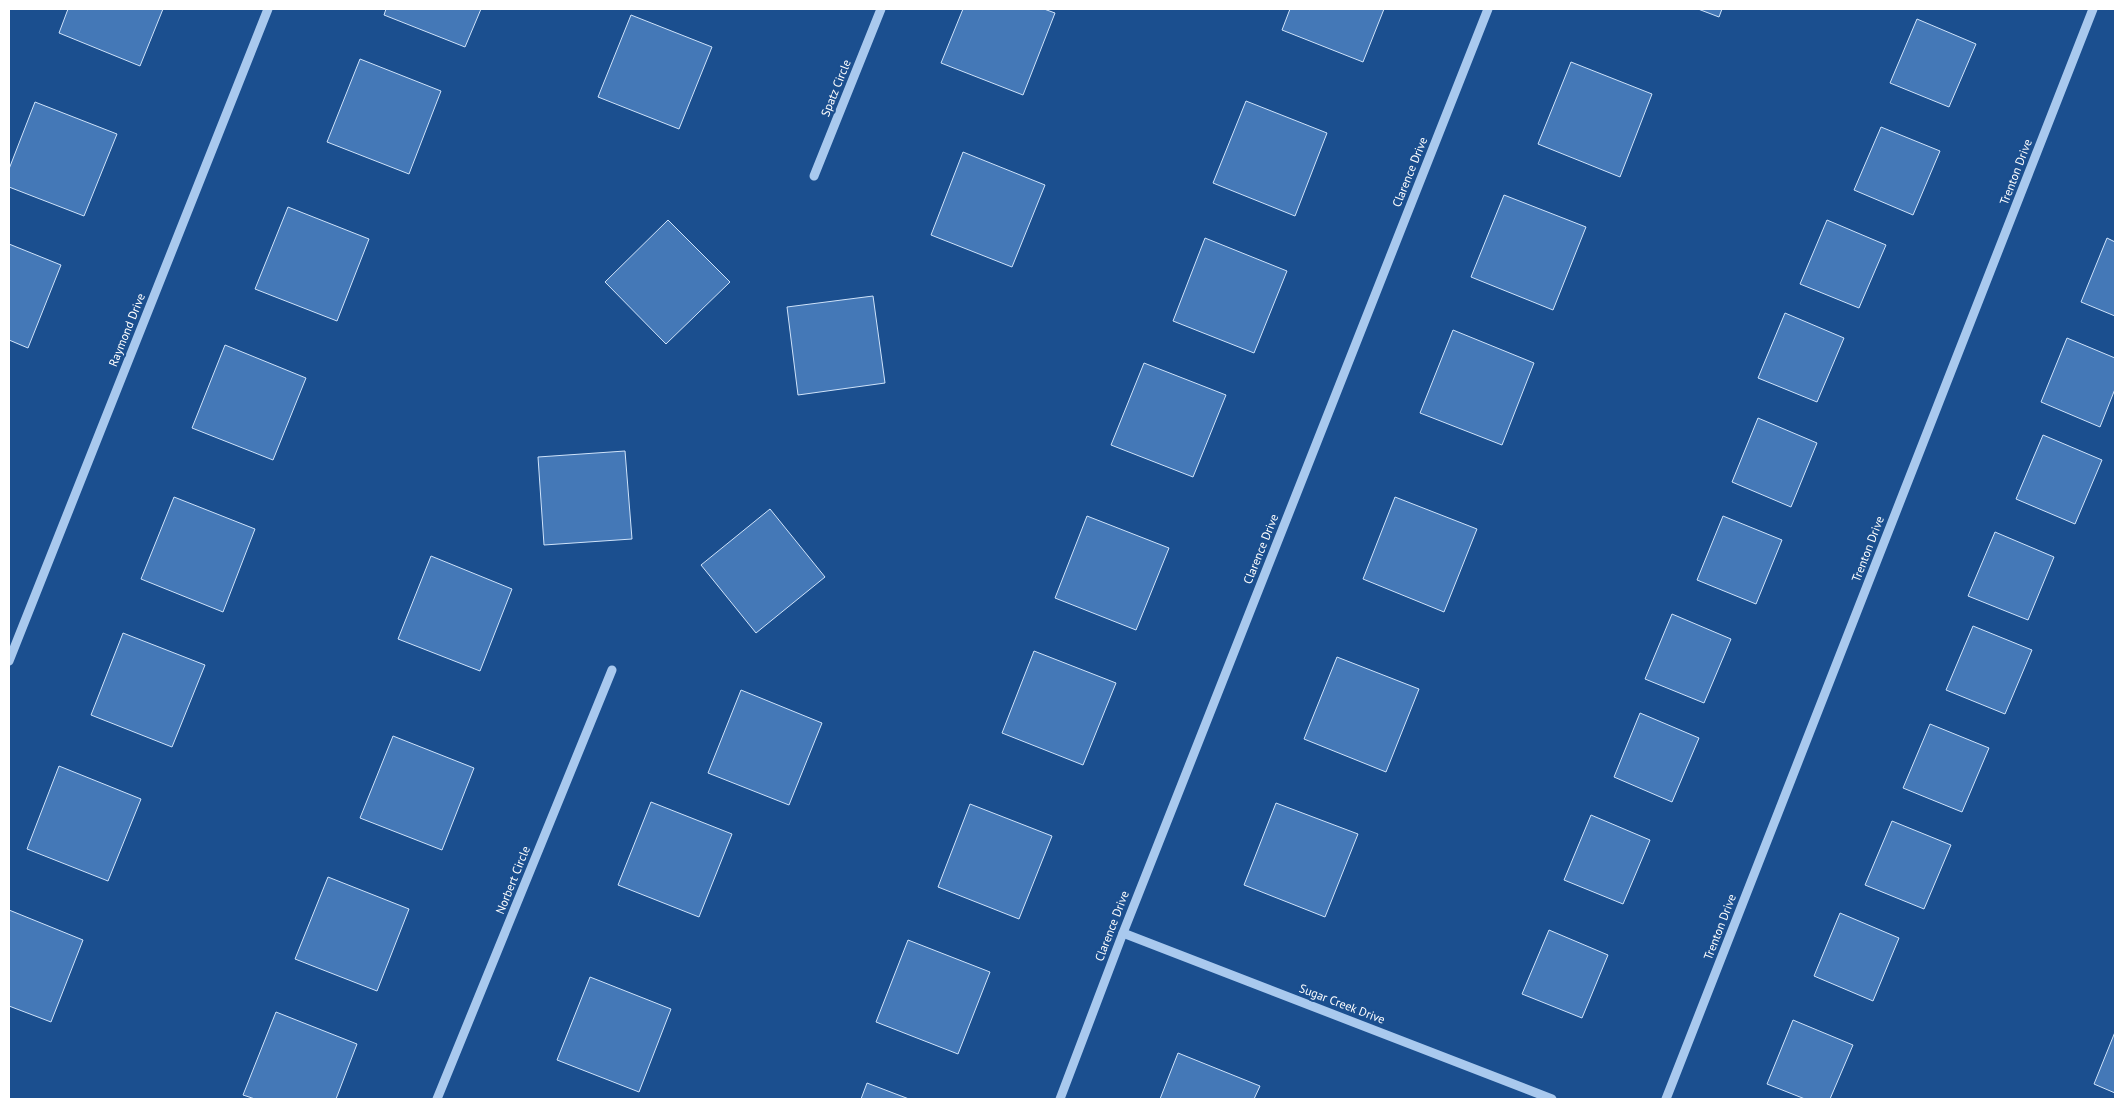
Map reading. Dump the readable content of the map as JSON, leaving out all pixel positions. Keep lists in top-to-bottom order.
{
  "streets": {
    "street": [
      "Spatz Circle",
      "Clarence Drive",
      "Trenton Drive",
      "Raymond Drive",
      "Norbert Circle",
      "Sugar Creek Drive"
    ]
  },
  "crossings": [
    ["Clarence Drive", "Sugar Creek Drive"]
  ]
}
